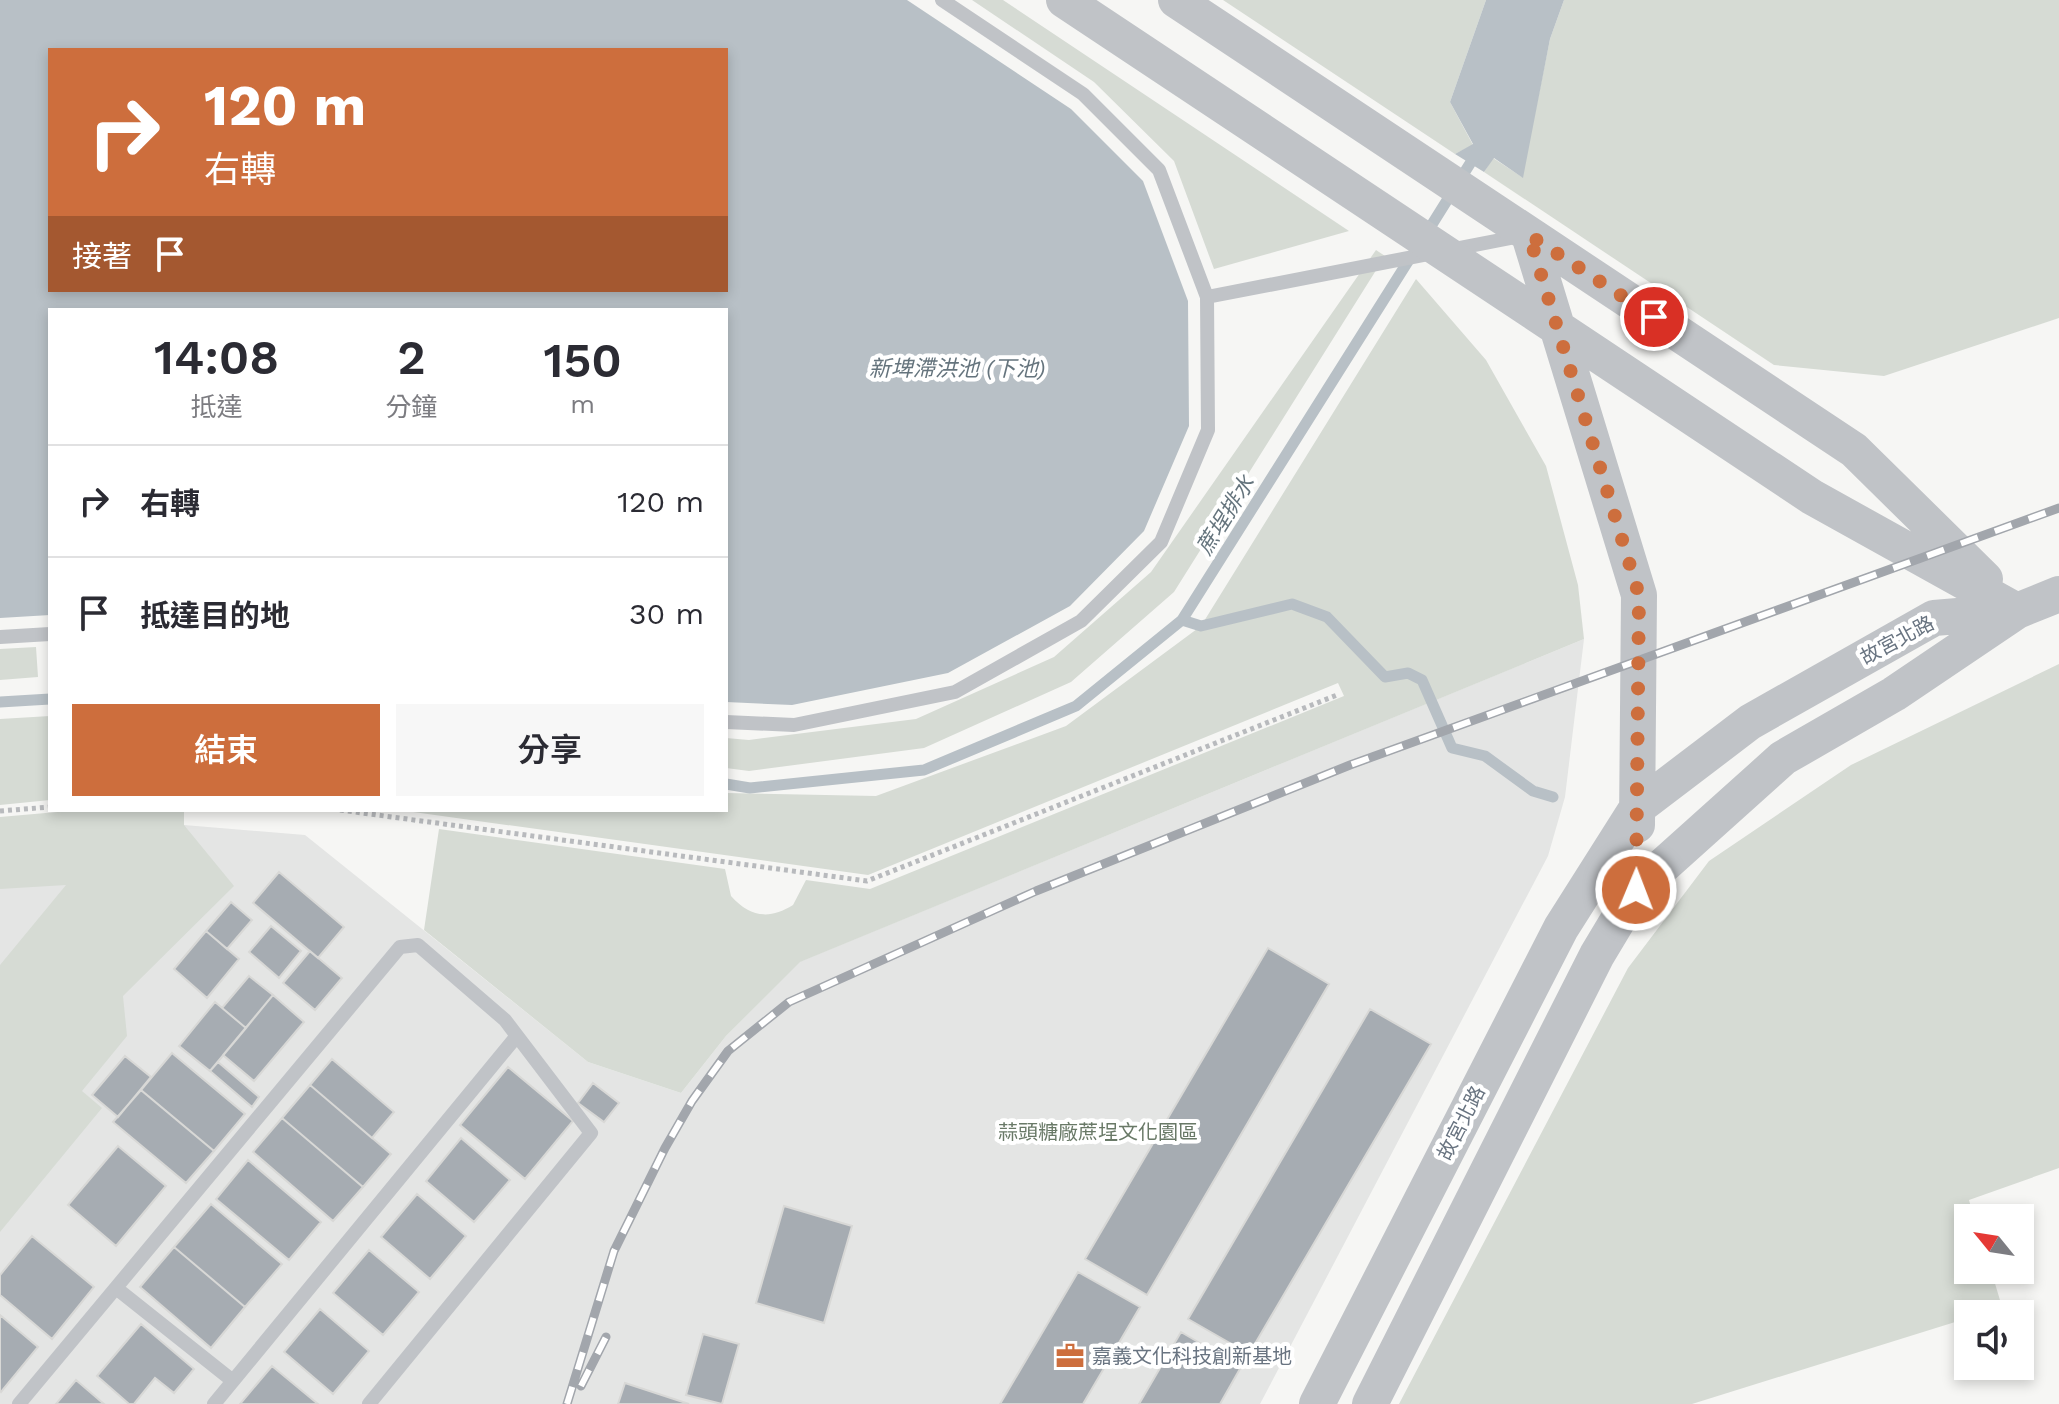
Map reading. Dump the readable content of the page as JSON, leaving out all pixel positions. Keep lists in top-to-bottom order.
{
  "streets": {
    "street": ["故宮北路"]
  },
  "water": ["新埤滯洪池 (下池)", "蔗埕排水"],
  "parks": ["蒜頭糖廠蔗埕文化園區"],
  "places": {
    "office": ["嘉義文化科技創新基地"]
  },
  "north": "top left",
  "page": {
    "turn": ["120 m", "右轉"],
    "then": "接著",
    "eta": [
      "14:08",
      "抵達",
      "2",
      "分鐘",
      "150",
      "m"
    ],
    "list": [
      {
        "name": "右轉",
        "value": "120 m"
      },
      {
        "name": "抵達目的地",
        "value": "30 m"
      }
    ],
    "buttons": ["結束", "分享"]
  }
}
